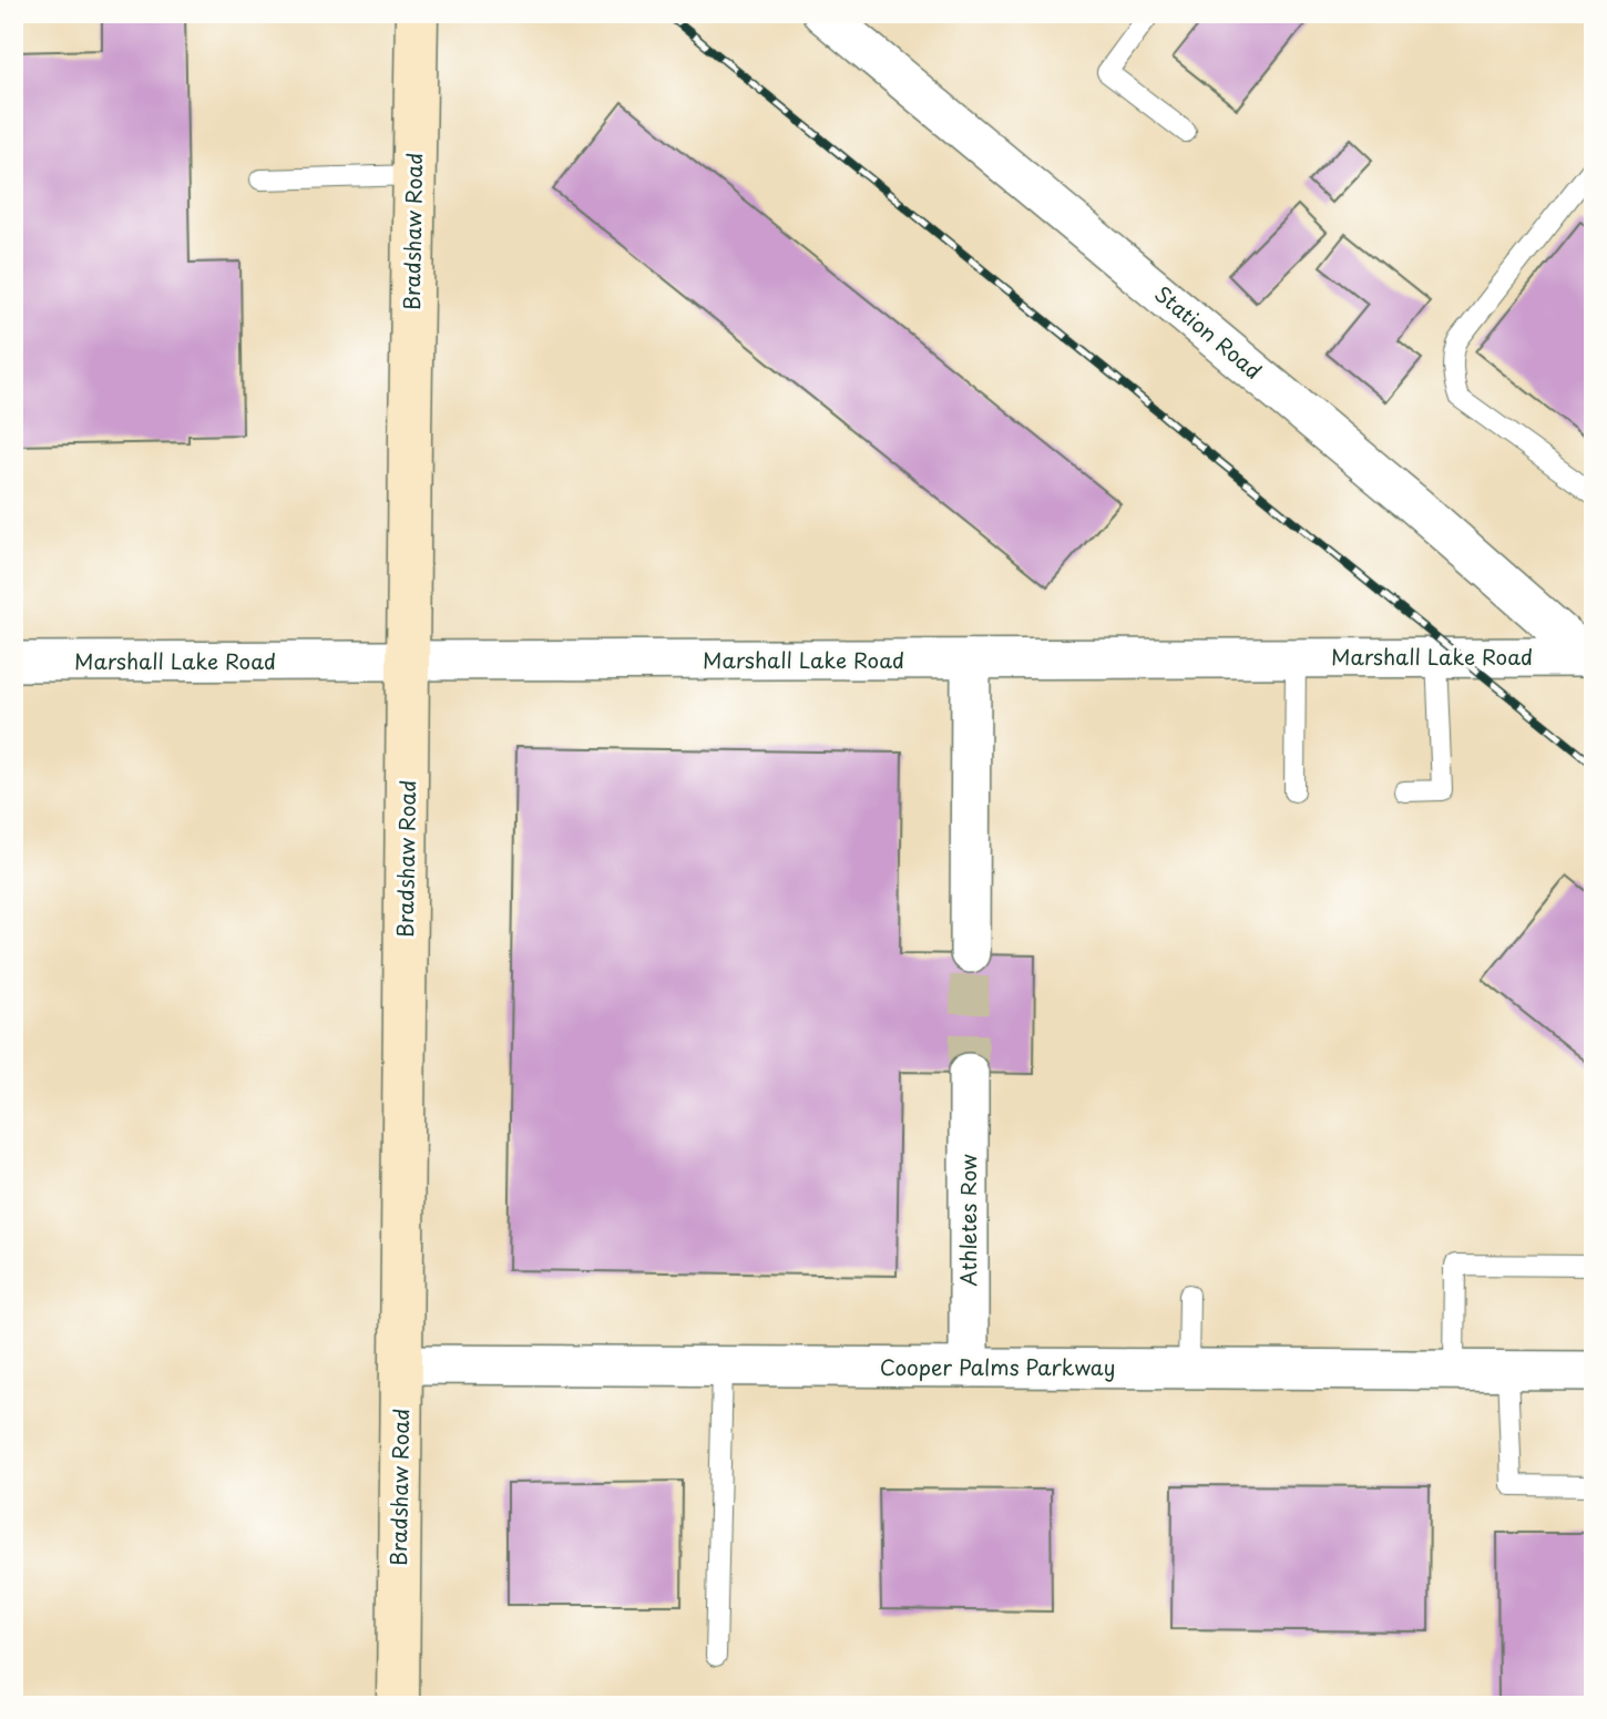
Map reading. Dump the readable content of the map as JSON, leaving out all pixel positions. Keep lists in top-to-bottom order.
{
  "streets": {
    "street": [
      "Bradshaw Road",
      "Station Road",
      "Marshall Lake Road",
      "Athletes Row",
      "Cooper Palms Parkway"
    ]
  },
  "crossings": [
    ["Bradshaw Road", "Marshall Lake Road"],
    ["Bradshaw Road", "Cooper Palms Parkway"],
    ["Station Road", "Marshall Lake Road"],
    ["Athletes Row", "Cooper Palms Parkway"]
  ]
}
